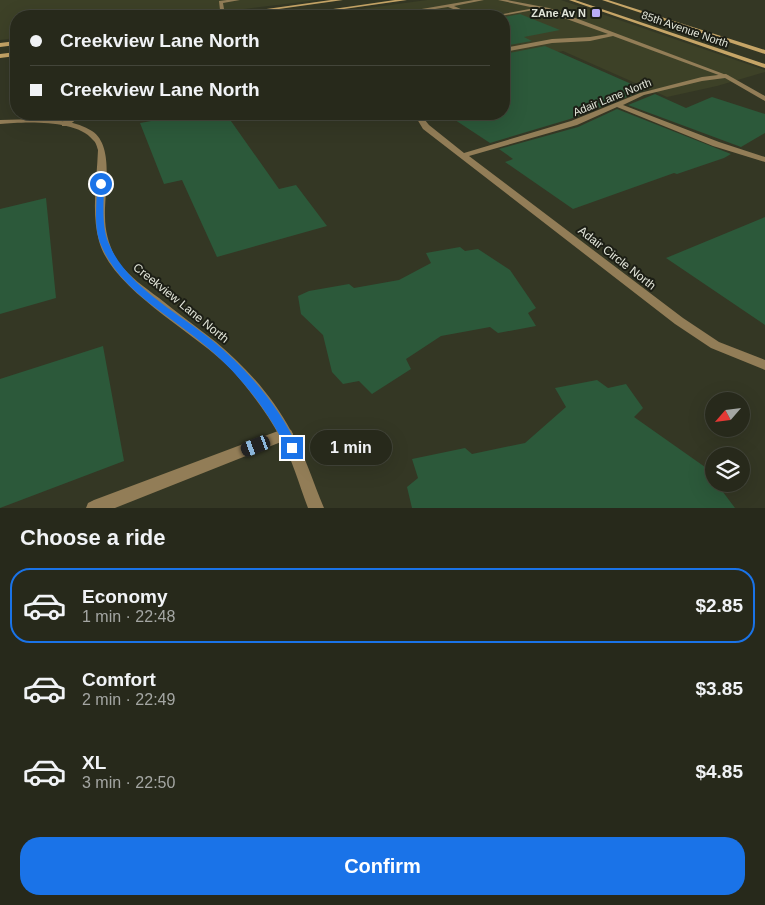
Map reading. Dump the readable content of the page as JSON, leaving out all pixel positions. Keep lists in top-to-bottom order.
{
  "streets": {
    "main road": ["85th Avenue North"],
    "street": ["Adair Lane North", "Adair Circle North", "Creekview Lane North"]
  },
  "crossings": [
    ["Adair Lane North", "Adair Circle North"]
  ],
  "places": {
    "transit": ["ZAne Av N"]
  },
  "north": "bottom left",
  "page": {
    "banner": ["Creekview Lane North", "Creekview Lane North"],
    "bubble": "1 min",
    "heading": "Choose a ride",
    "list": [
      {
        "name": "Economy",
        "note": "1 min · 22:48",
        "value": "$2.85"
      },
      {
        "name": "Comfort",
        "note": "2 min · 22:49",
        "value": "$3.85"
      },
      {
        "name": "XL",
        "note": "3 min · 22:50",
        "value": "$4.85"
      }
    ],
    "buttons": "Confirm"
  }
}
